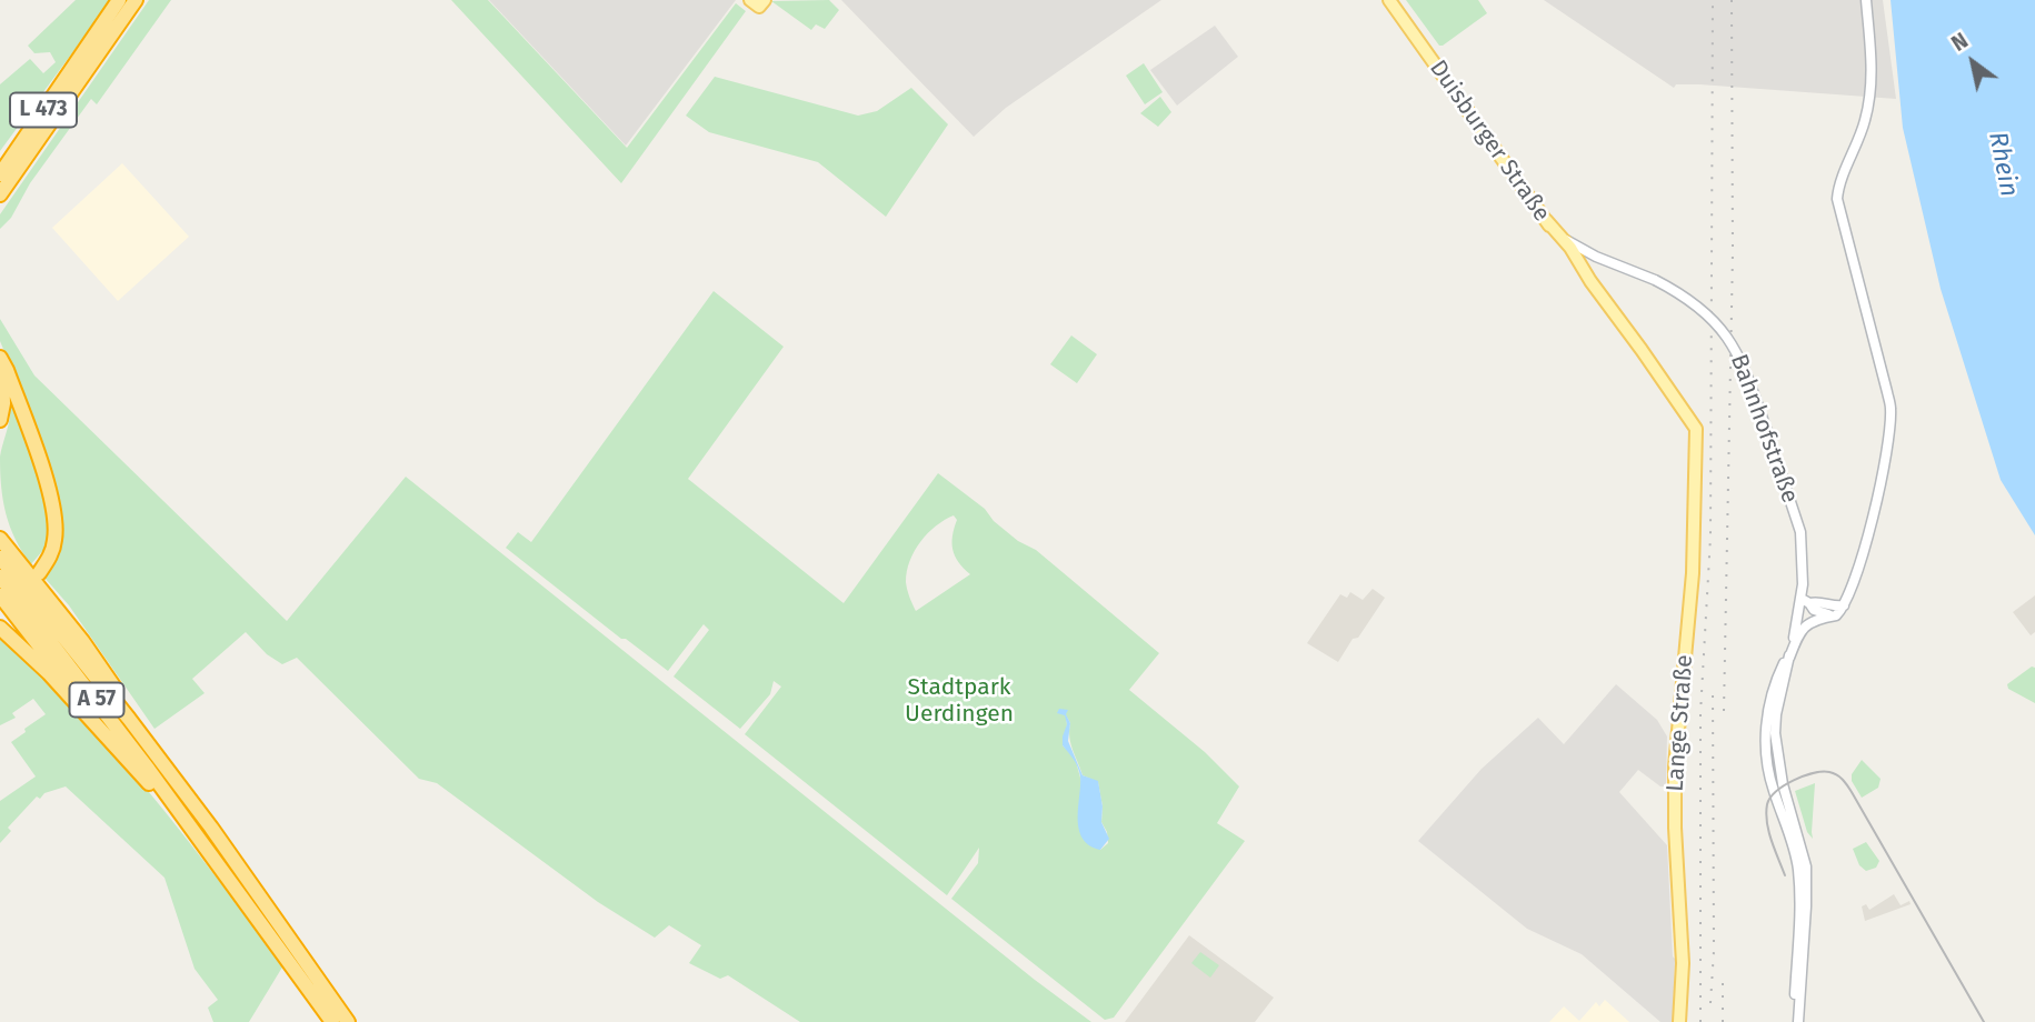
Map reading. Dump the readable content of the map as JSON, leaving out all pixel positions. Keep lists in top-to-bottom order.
{
  "streets": {
    "highway": ["L 473", "A 57"],
    "main road": ["Duisburger Straße", "Bahnhofstraße", "Lange Straße"]
  },
  "crossings": [
    ["Duisburger Straße", "Bahnhofstraße"],
    ["Duisburger Straße", "Lange Straße"]
  ],
  "water": ["Rhein"],
  "parks": ["Stadtpark Uerdingen"],
  "north": "top left"
}
